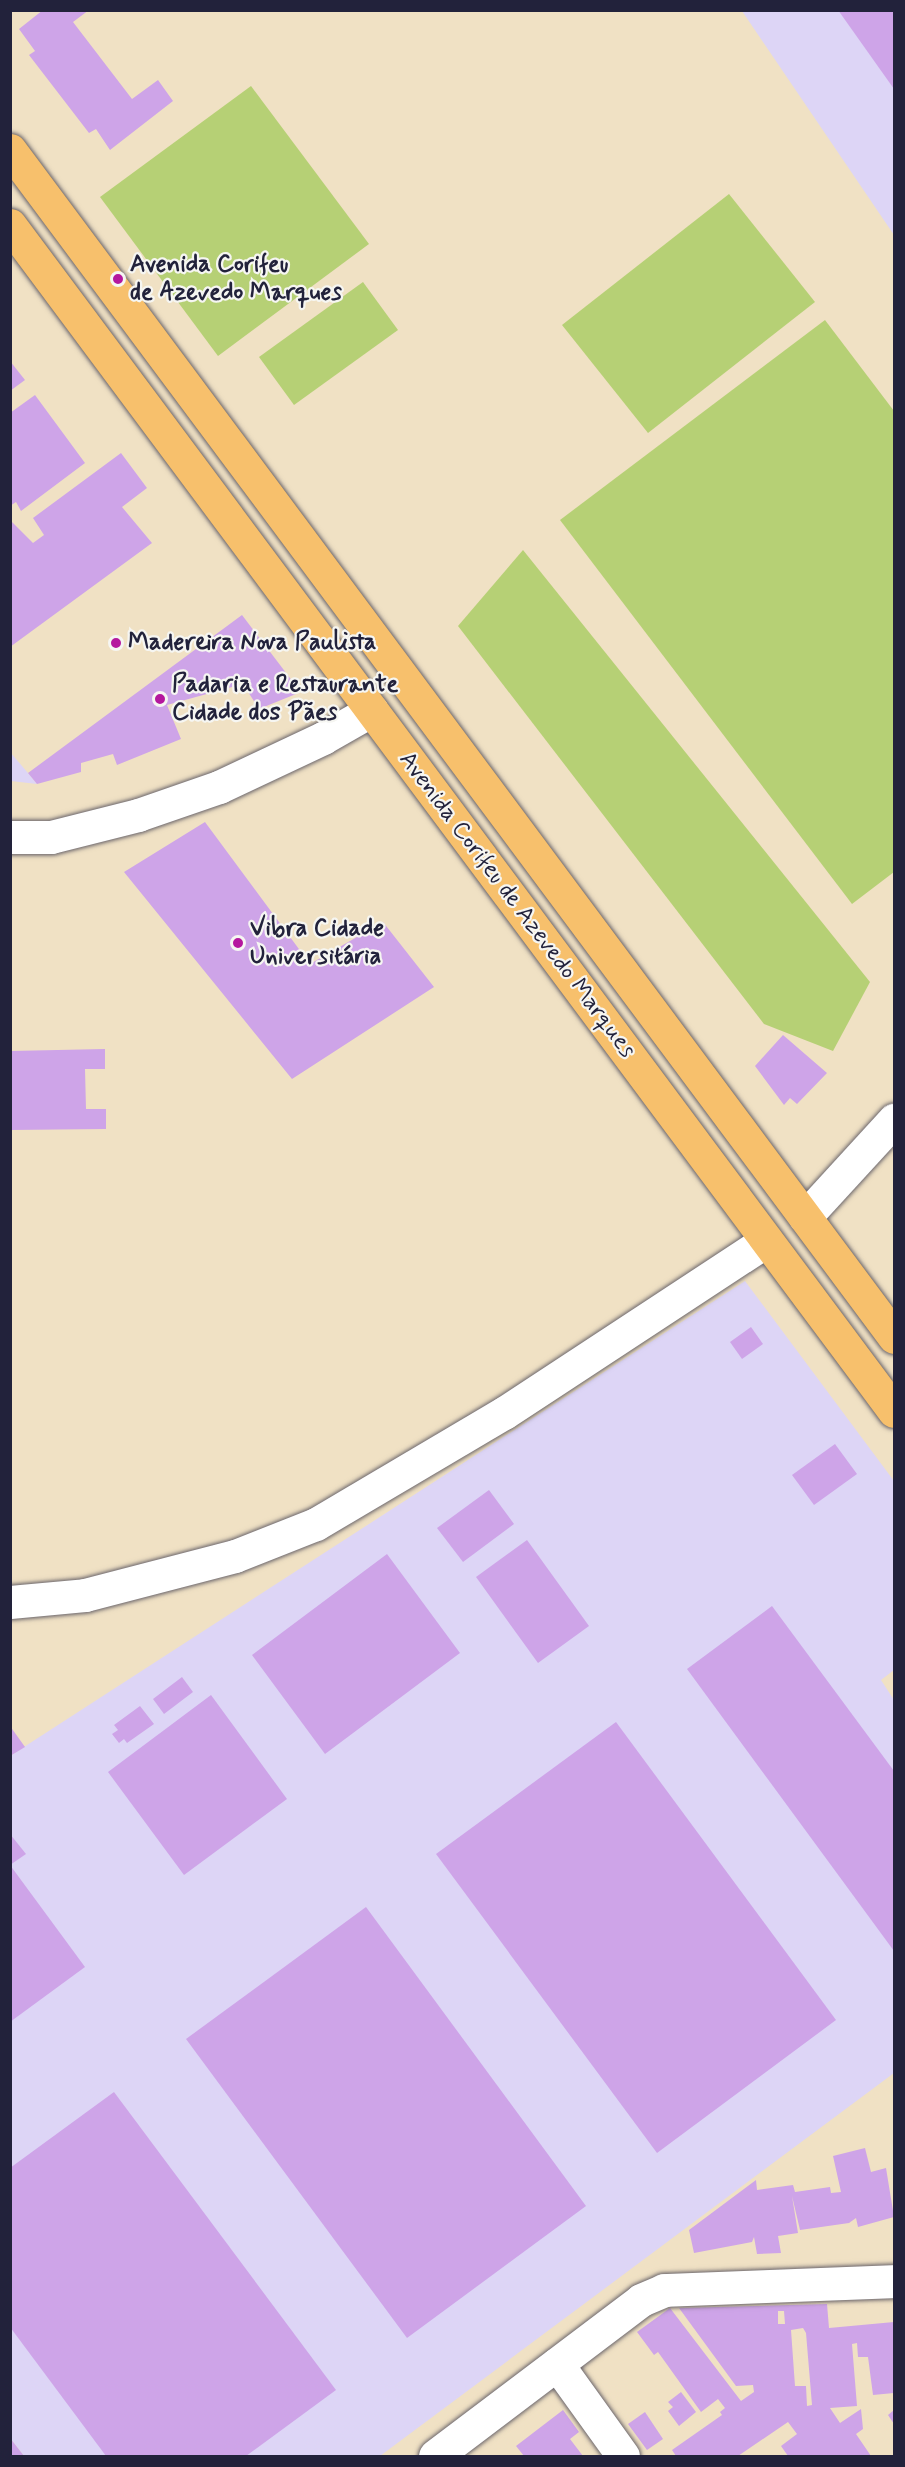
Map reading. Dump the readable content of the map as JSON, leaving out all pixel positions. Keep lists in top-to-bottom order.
{
  "streets": {
    "main road": ["Avenida Corifeu de Azevedo Marques"]
  },
  "places": [
    "Avenida Corifeu de Azevedo Marques",
    "Madereira Nova Paulista",
    "Padaria e Restaurante Cidade dos Pães",
    "Vibra Cidade Universitária"
  ]
}
